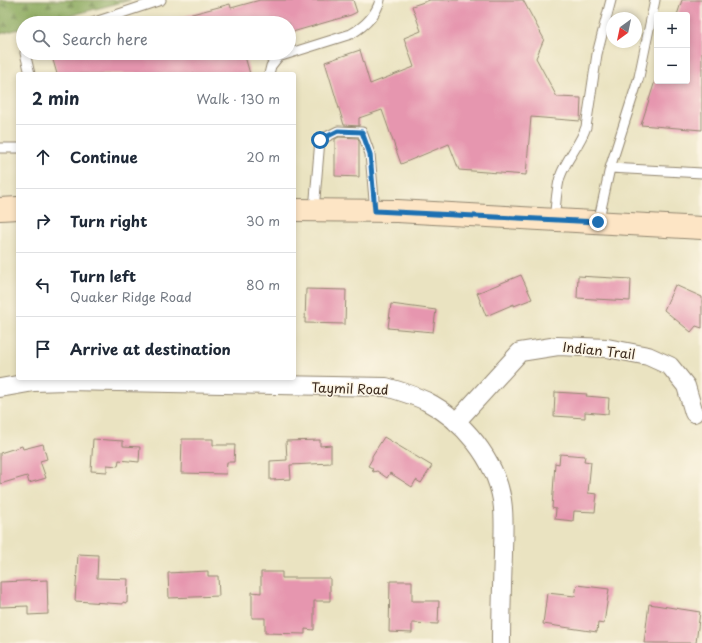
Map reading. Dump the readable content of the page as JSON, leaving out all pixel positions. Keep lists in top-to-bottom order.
{
  "streets": {
    "street": ["Indian Trail", "Taymil Road"]
  },
  "crossings": [
    ["Indian Trail", "Taymil Road"]
  ],
  "north": "bottom left",
  "page": {
    "map_buttons": ["+", "−"],
    "search": "Search here",
    "heading": ["2 min", "Walk · 130 m"],
    "list": [
      ["Continue", "20 m"],
      ["Turn right", "30 m"],
      ["Turn left", "Quaker Ridge Road", "80 m"],
      "Arrive at destination"
    ]
  }
}
